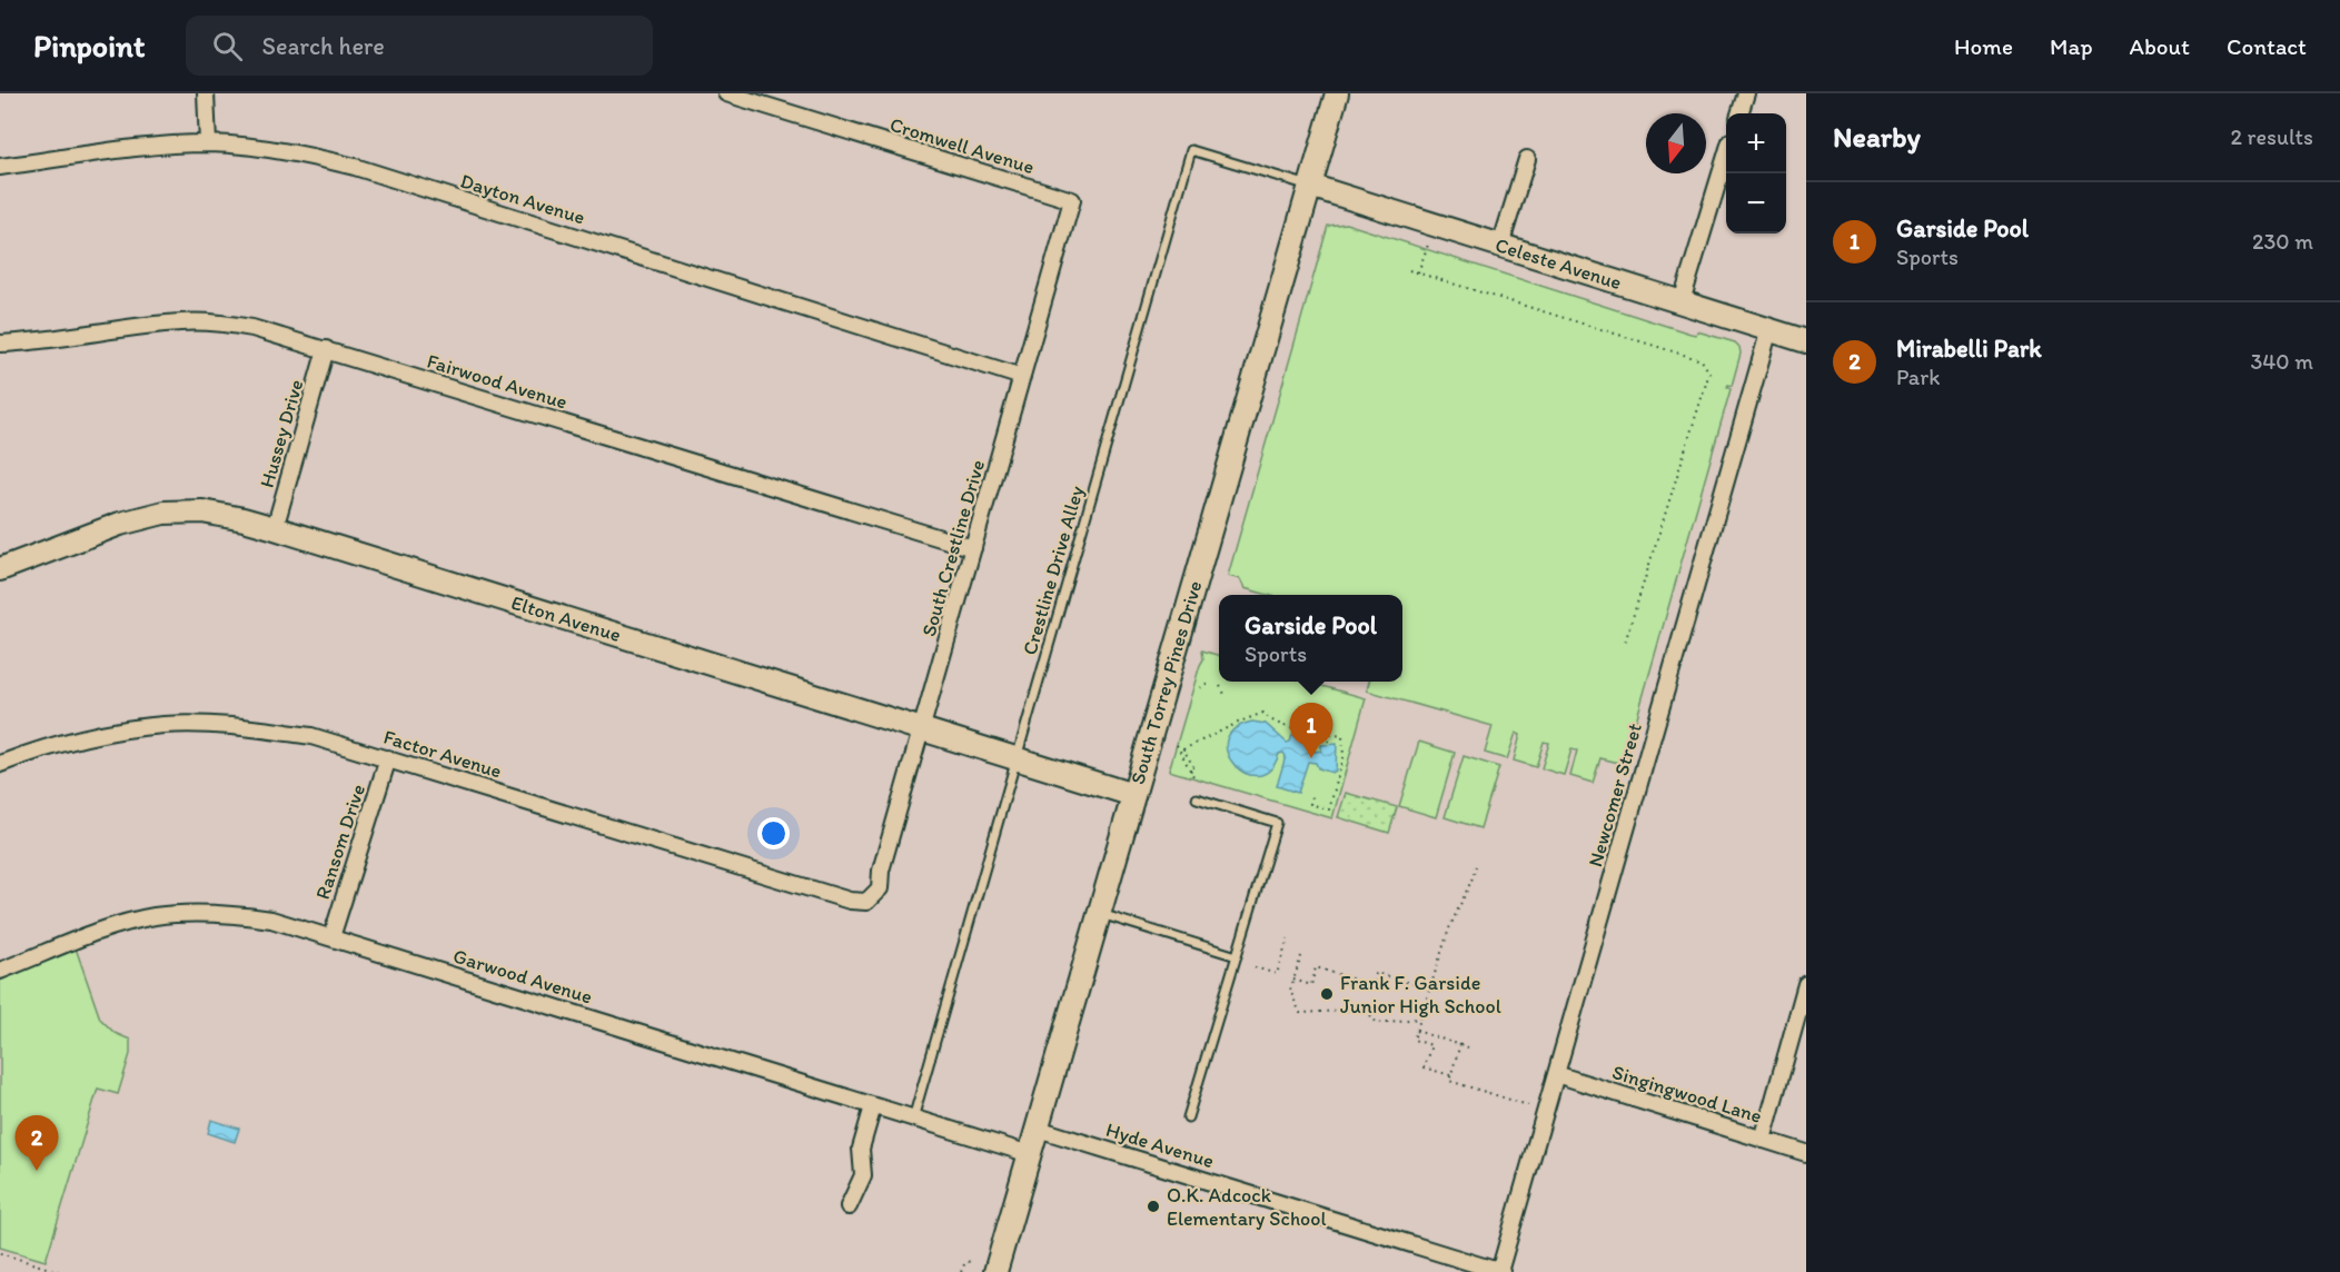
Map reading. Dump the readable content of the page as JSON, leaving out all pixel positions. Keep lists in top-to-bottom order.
{
  "streets": {
    "street": [
      "Cromwell Avenue",
      "Dayton Avenue",
      "Celeste Avenue",
      "Fairwood Avenue",
      "Hussey Drive",
      "South Crestline Drive",
      "Elton Avenue",
      "South Torrey Pines Drive",
      "Factor Avenue",
      "Newcomer Street",
      "Ransom Drive",
      "Garwood Avenue",
      "Singingwood Lane",
      "Hyde Avenue"
    ],
    "lane": ["Crestline Drive Alley"]
  },
  "crossings": [
    ["Cromwell Avenue", "South Crestline Drive"],
    ["Dayton Avenue", "South Crestline Drive"],
    ["Celeste Avenue", "Crestline Drive Alley"],
    ["Celeste Avenue", "South Torrey Pines Drive"],
    ["Celeste Avenue", "Newcomer Street"],
    ["Fairwood Avenue", "Hussey Drive"],
    ["Fairwood Avenue", "South Crestline Drive"],
    ["Hussey Drive", "Elton Avenue"],
    ["South Crestline Drive", "Elton Avenue"],
    ["South Crestline Drive", "Factor Avenue"],
    ["Crestline Drive Alley", "Elton Avenue"],
    ["Crestline Drive Alley", "South Torrey Pines Drive"],
    ["Crestline Drive Alley", "Garwood Avenue"],
    ["Elton Avenue", "South Torrey Pines Drive"],
    ["South Torrey Pines Drive", "Garwood Avenue"],
    ["South Torrey Pines Drive", "Hyde Avenue"],
    ["Factor Avenue", "Ransom Drive"],
    ["Newcomer Street", "Singingwood Lane"],
    ["Newcomer Street", "Hyde Avenue"],
    ["Ransom Drive", "Garwood Avenue"]
  ],
  "places": ["Frank F. Garside Junior High School", "O.K. Adcock Elementary School"],
  "north": "bottom",
  "page": {
    "header": "Pinpoint",
    "search": "Search here",
    "nav": [
      "Home",
      "Map",
      "About",
      "Contact"
    ],
    "heading": ["Nearby", "2 results"],
    "map_buttons": ["+", "−"],
    "list": [
      {
        "mark": "1",
        "name": "Garside Pool",
        "note": "Sports",
        "value": "230 m"
      },
      {
        "mark": "2",
        "name": "Mirabelli Park",
        "note": "Park",
        "value": "340 m"
      }
    ],
    "popup": ["Garside Pool", "Sports"],
    "pins": ["1", "2"]
  }
}
